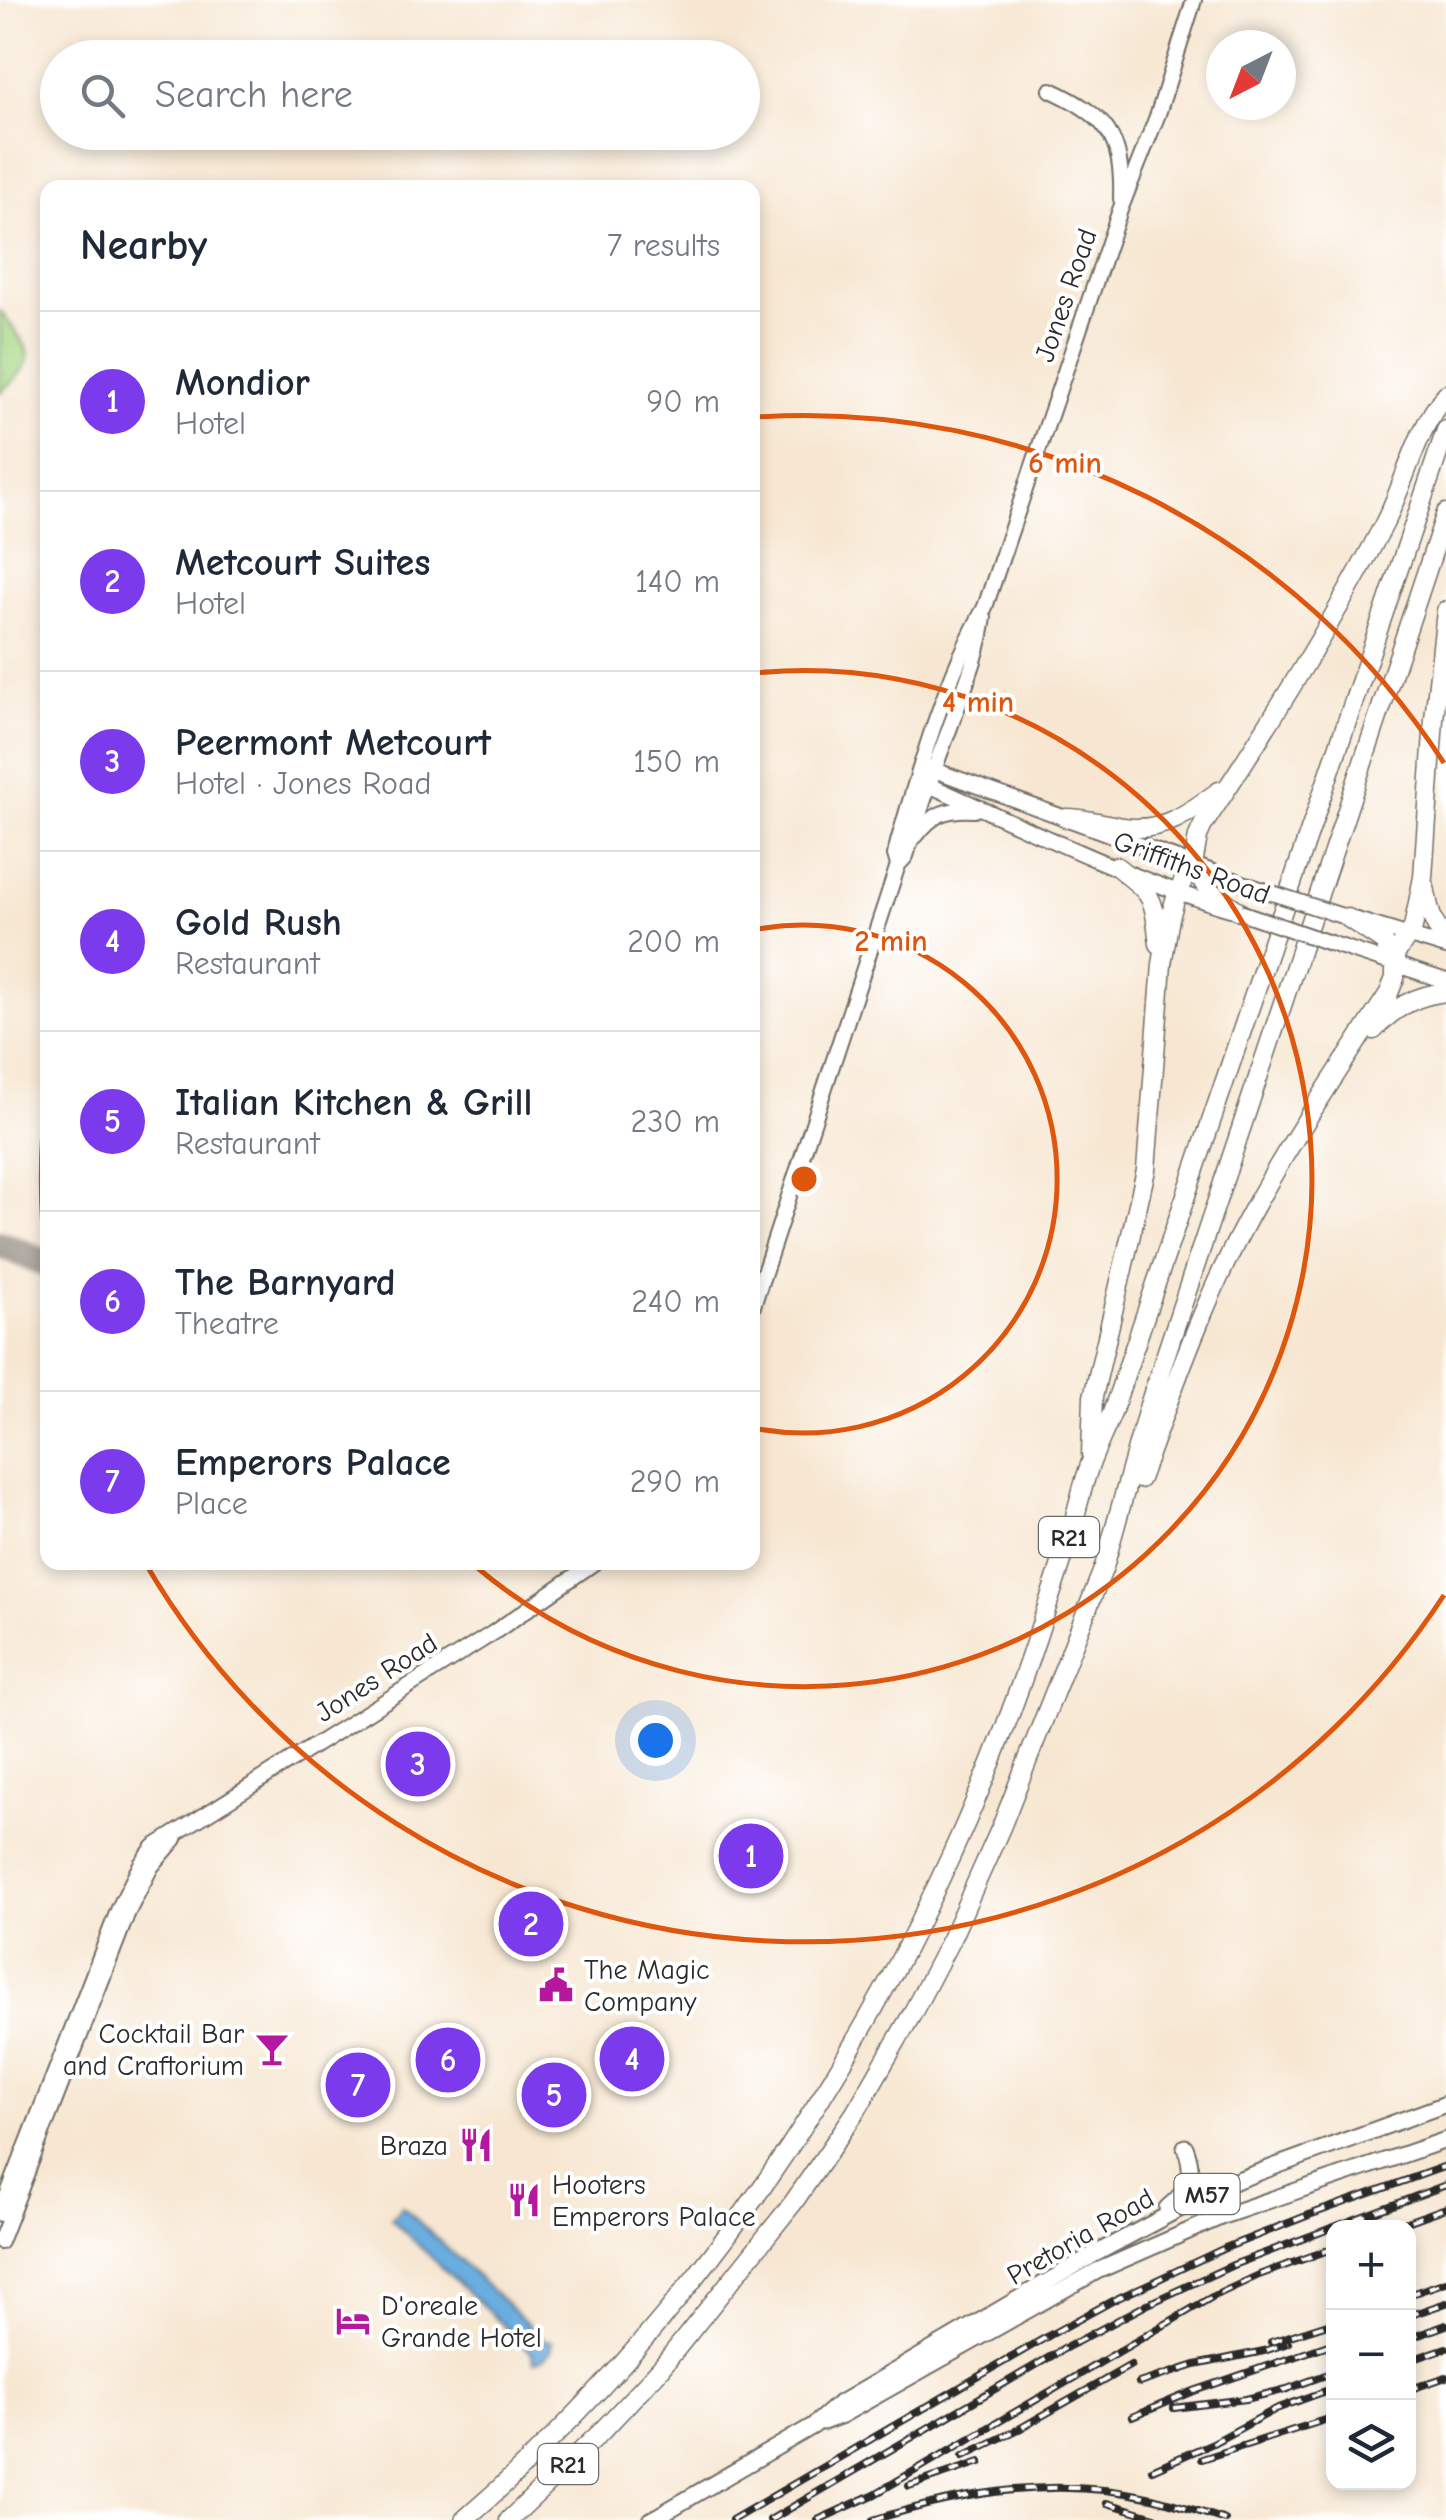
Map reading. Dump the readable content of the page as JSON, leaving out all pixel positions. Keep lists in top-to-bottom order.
{
  "streets": {
    "highway": ["R21"],
    "main road": ["M57", "Pretoria Road"],
    "street": ["Jones Road", "Griffiths Road"]
  },
  "crossings": [
    ["Jones Road", "Griffiths Road"]
  ],
  "places": {
    "public building": ["The Magic Company"],
    "bar": ["Cocktail Bar and Craftorium"],
    "restaurant": ["Braza", "Hooters Emperors Palace"],
    "hotel": ["D'oreale Grande Hotel"]
  },
  "north": "bottom left",
  "page": {
    "search": "Search here",
    "heading": ["Nearby", "7 results"],
    "list": [
      {
        "mark": "1",
        "name": "Mondior",
        "note": "Hotel",
        "value": "90 m"
      },
      {
        "mark": "2",
        "name": "Metcourt Suites",
        "note": "Hotel",
        "value": "140 m"
      },
      {
        "mark": "3",
        "name": "Peermont Metcourt",
        "note": "Hotel · Jones Road",
        "value": "150 m"
      },
      {
        "mark": "4",
        "name": "Gold Rush",
        "note": "Restaurant",
        "value": "200 m"
      },
      {
        "mark": "5",
        "name": "Italian Kitchen & Grill",
        "note": "Restaurant",
        "value": "230 m"
      },
      {
        "mark": "6",
        "name": "The Barnyard",
        "note": "Theatre",
        "value": "240 m"
      },
      {
        "mark": "7",
        "name": "Emperors Palace",
        "note": "Place",
        "value": "290 m"
      }
    ],
    "pins": [
      "3",
      "1",
      "2",
      "4",
      "6",
      "7",
      "5"
    ],
    "map_buttons": ["+", "−"]
  },
  "rings": ["6 min", "4 min", "2 min"]
}
